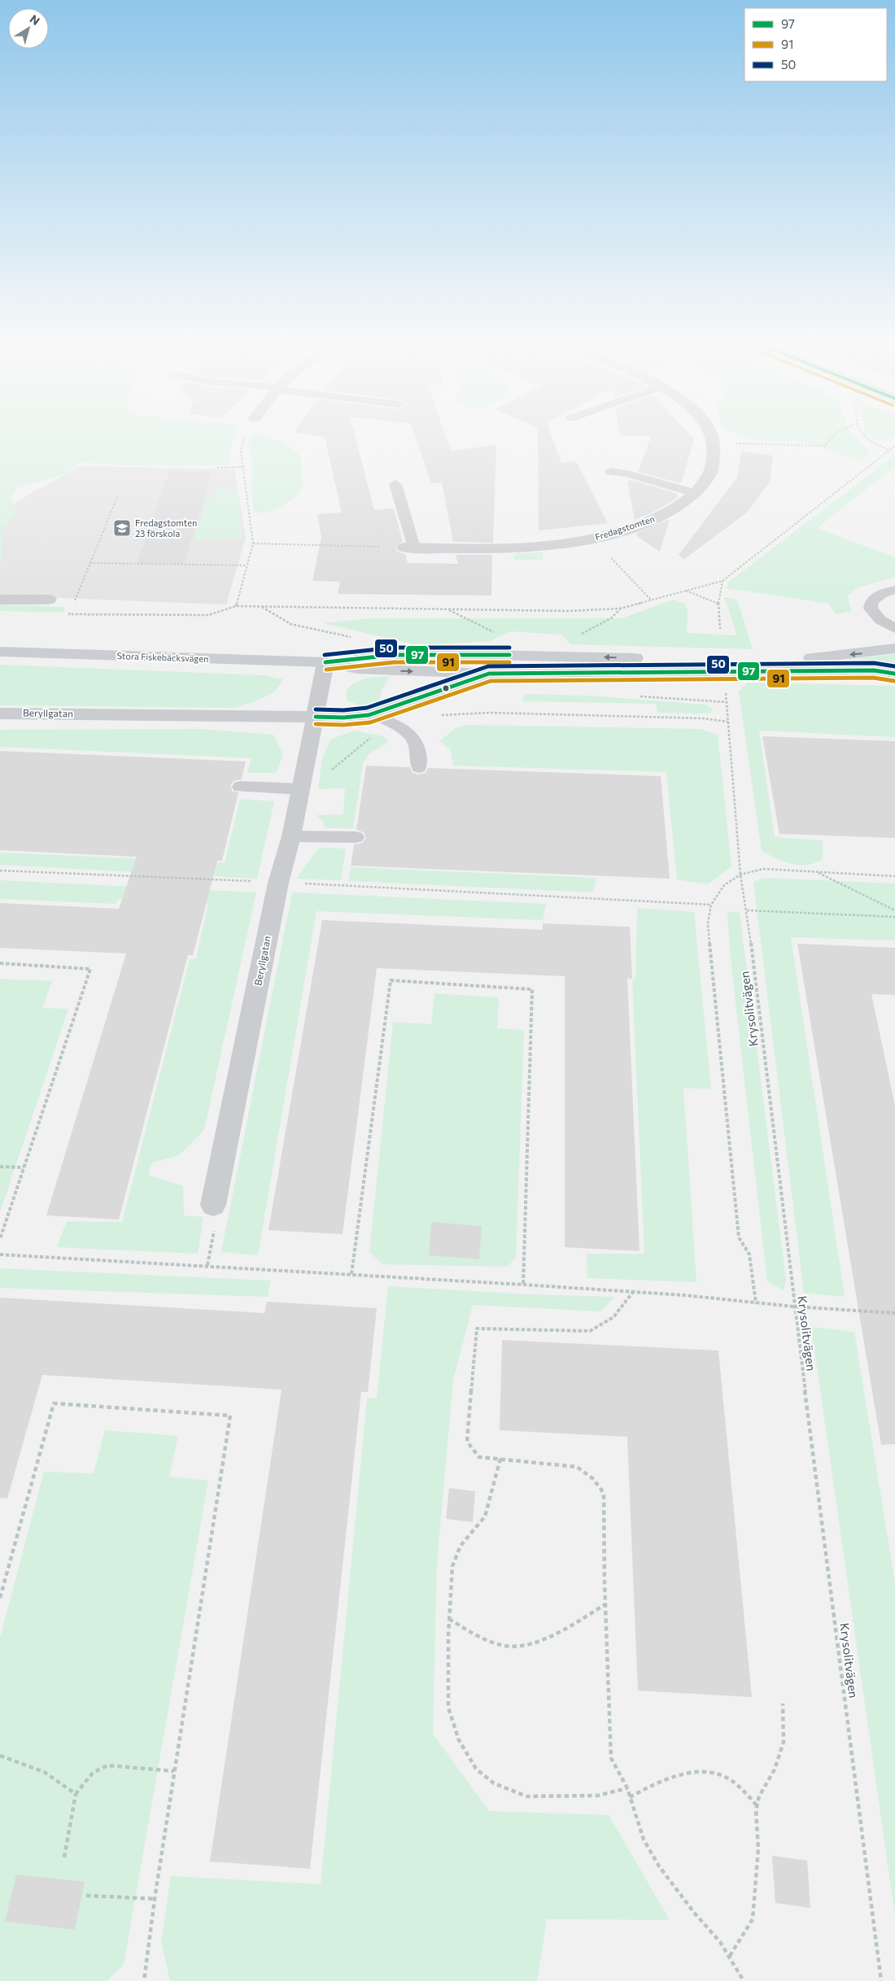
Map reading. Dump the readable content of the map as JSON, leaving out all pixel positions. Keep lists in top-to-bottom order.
{
  "streets": {
    "street": ["Fredagstomten", "Stora Fiskebäcksvägen", "Beryllgatan"],
    "path": ["Krysolitvägen"]
  },
  "crossings": [
    ["Stora Fiskebäcksvägen", "Beryllgatan"]
  ],
  "places": {
    "school or university": ["Fredagstomten 23 förskola"]
  },
  "lines": ["transit line 50", "transit line 97", "transit line 91"],
  "legend": ["97", "91", "50"],
  "north": "top right"
}
